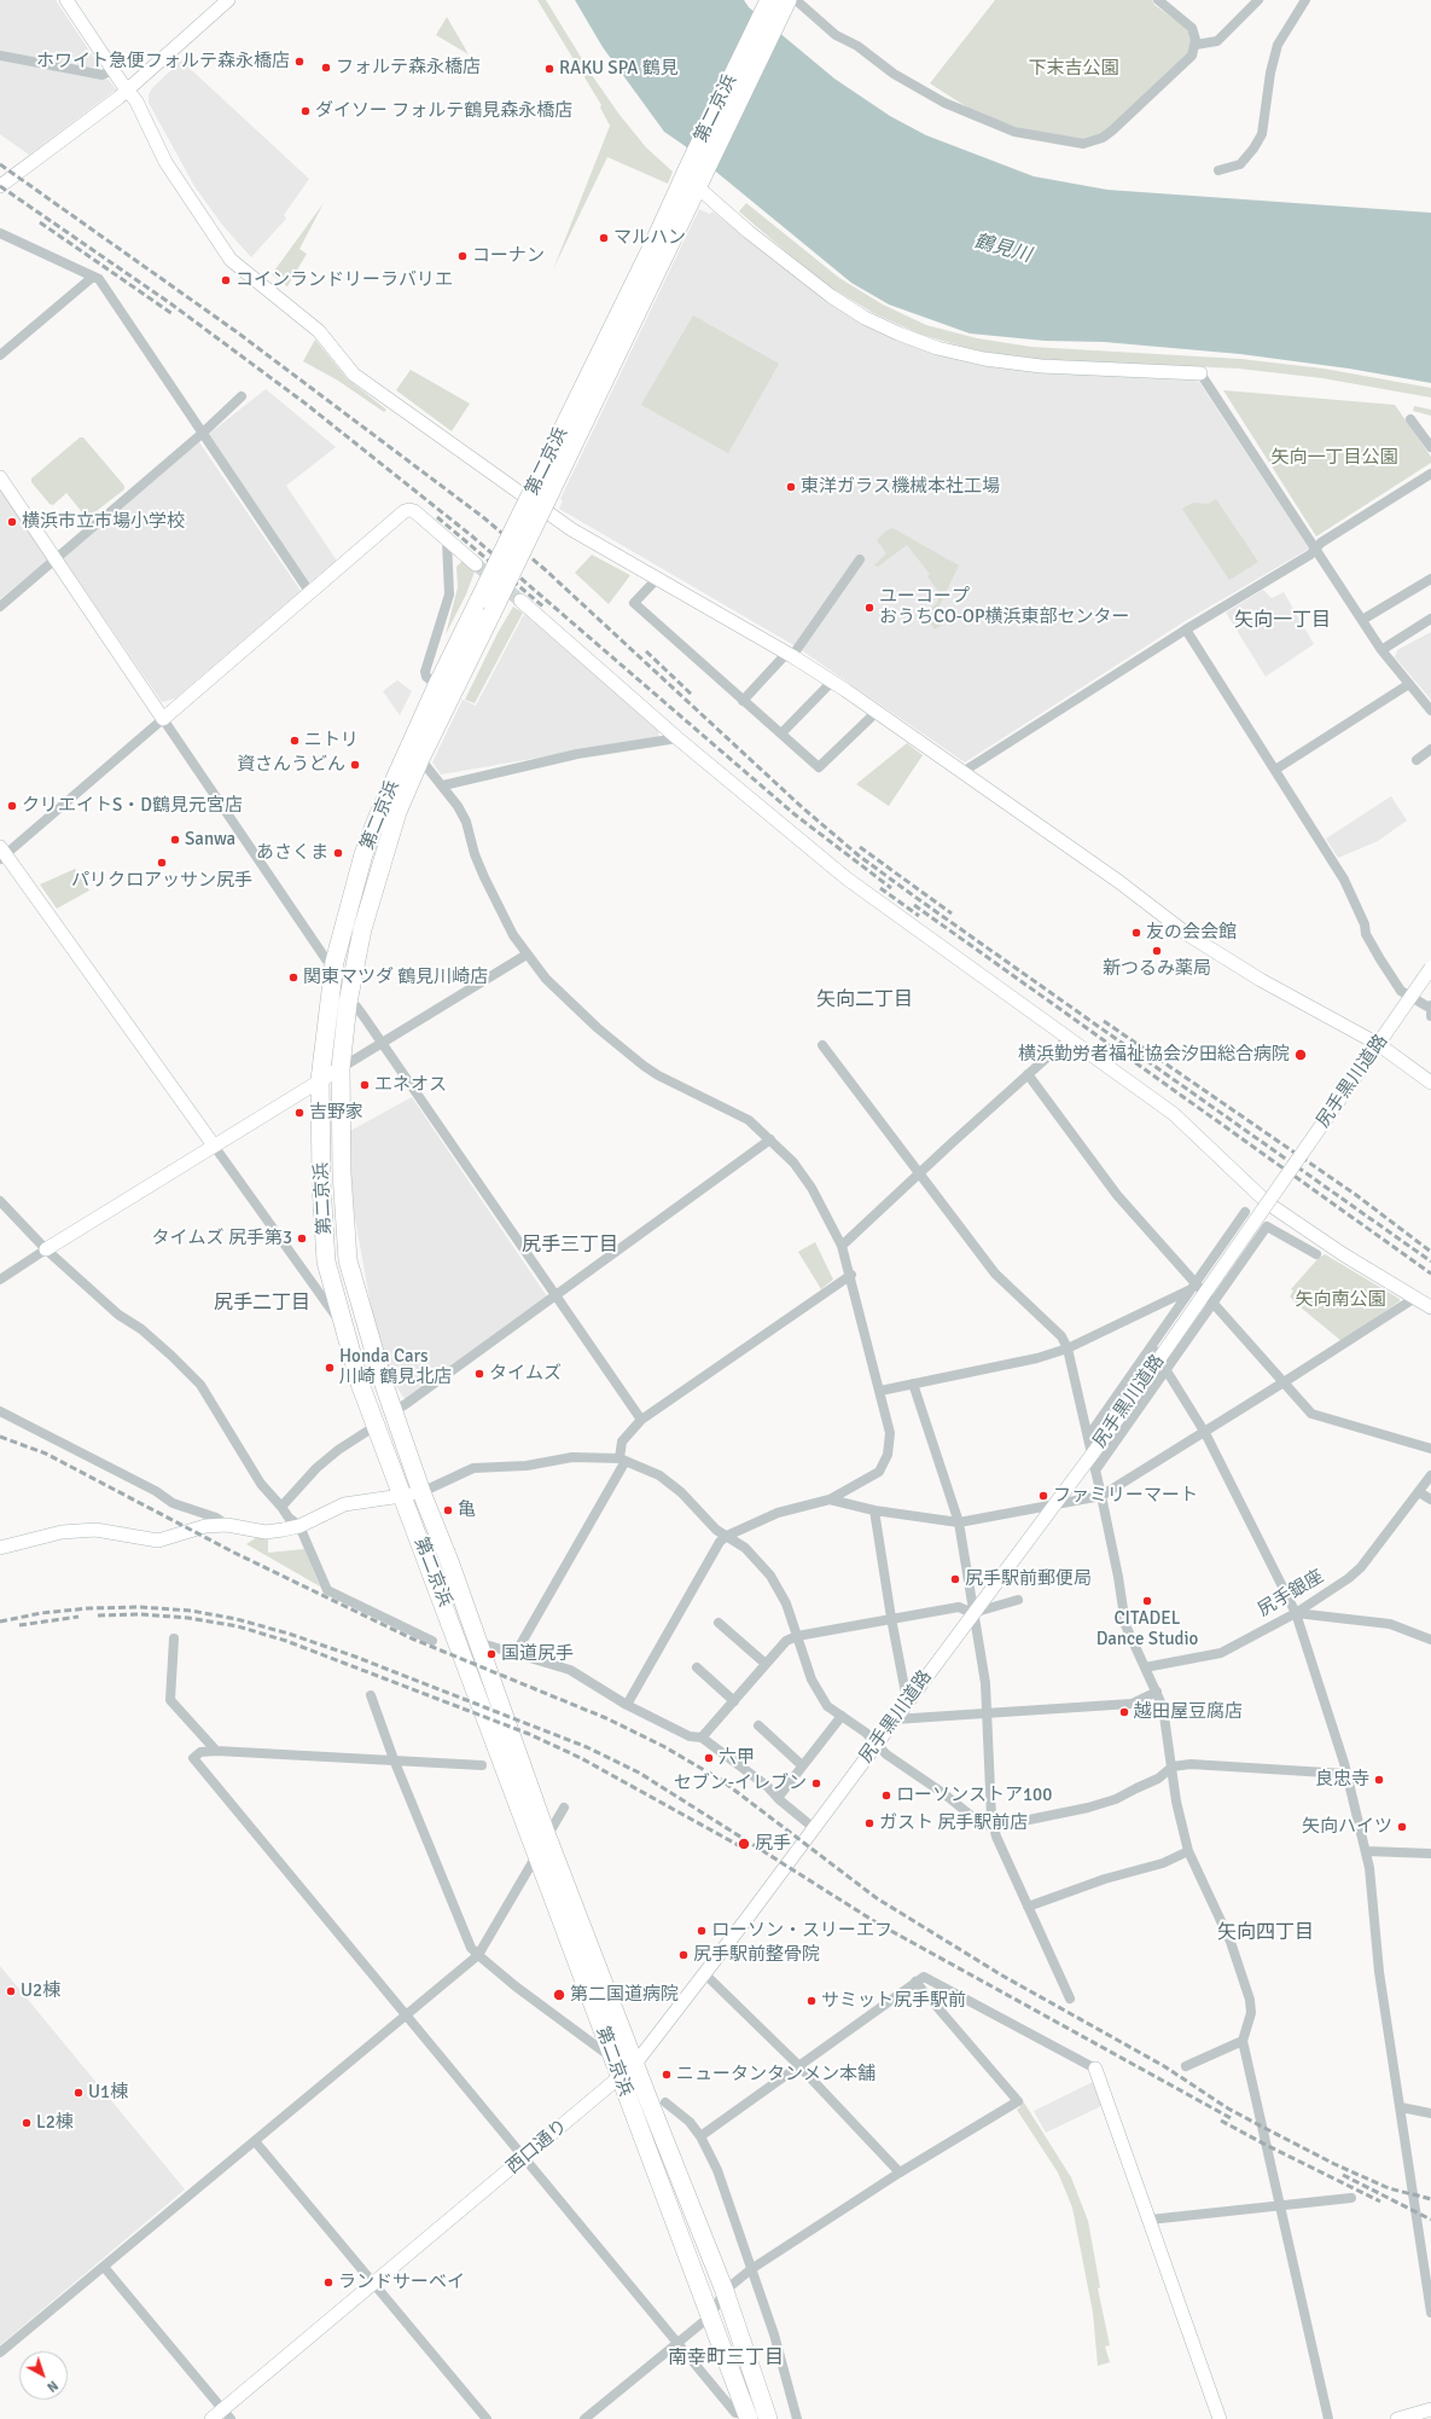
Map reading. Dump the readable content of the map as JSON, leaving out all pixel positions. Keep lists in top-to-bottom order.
{
  "streets": {
    "highway": ["第二京浜"],
    "street": ["尻手黒川道路", "尻手銀座", "西口通り"]
  },
  "crossings": [
    ["第二京浜", "西口通り"],
    ["尻手黒川道路", "西口通り"]
  ],
  "districts": [
    "矢向一丁目",
    "矢向二丁目",
    "尻手三丁目",
    "尻手二丁目",
    "矢向四丁目",
    "南幸町三丁目"
  ],
  "water": ["鶴見川"],
  "parks": ["下末吉公園", "矢向一丁目公園", "矢向南公園"],
  "places": [
    "ホワイト急便フォルテ森永橋店",
    "フォルテ森永橋店",
    "RAKU SPA 鶴見",
    "ダイソー フォルテ鶴見森永橋店",
    "マルハン",
    "コーナン",
    "コインランドリーラバリエ",
    "東洋ガラス機械本社工場",
    "横浜市立市場小学校",
    "ユーコープ おうちCO-OP横浜東部センター",
    "ニトリ",
    "資さんうどん",
    "クリエイトS・D鶴見元宮店",
    "Sanwa",
    "あさくま",
    "パリクロアッサン尻手",
    "友の会会館",
    "新つるみ薬局",
    "関東マツダ 鶴見川崎店",
    "横浜勤労者福祉協会汐田総合病院",
    "エネオス",
    "吉野家",
    "タイムズ 尻手第3",
    "Honda Cars 川崎 鶴見北店",
    "タイムズ",
    "ファミリーマート",
    "亀",
    "尻手駅前郵便局",
    "CITADEL Dance Studio",
    "国道尻手",
    "越田屋豆腐店",
    "六甲",
    "良忠寺",
    "セブン-イレブン",
    "ローソンストア100",
    "ガスト 尻手駅前店",
    "矢向ハイツ",
    "尻手",
    "ローソン・スリーエフ",
    "尻手駅前整骨院",
    "U2棟",
    "第二国道病院",
    "サミット尻手駅前",
    "ニュータンタンメン本舗",
    "U1棟",
    "L2棟",
    "ランドサーベイ"
  ],
  "north": "bottom right"
}
